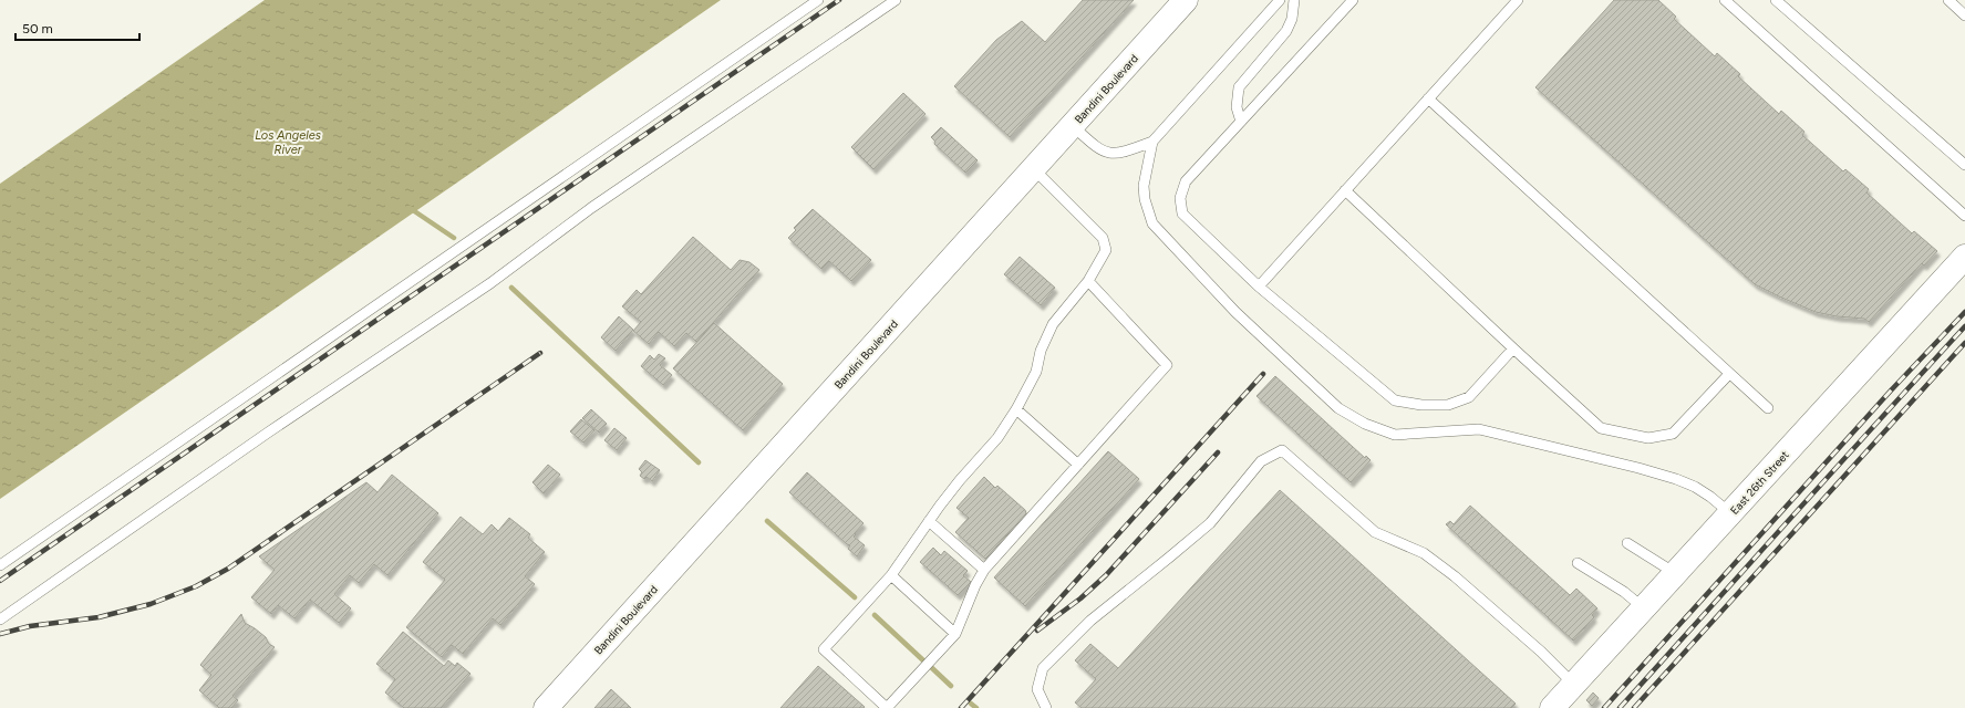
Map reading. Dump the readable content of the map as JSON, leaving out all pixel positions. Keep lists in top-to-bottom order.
{
  "streets": {
    "main road": ["Bandini Boulevard", "East 26th Street"]
  },
  "water": ["Los Angeles River"],
  "scale_bar": "50 m"
}
